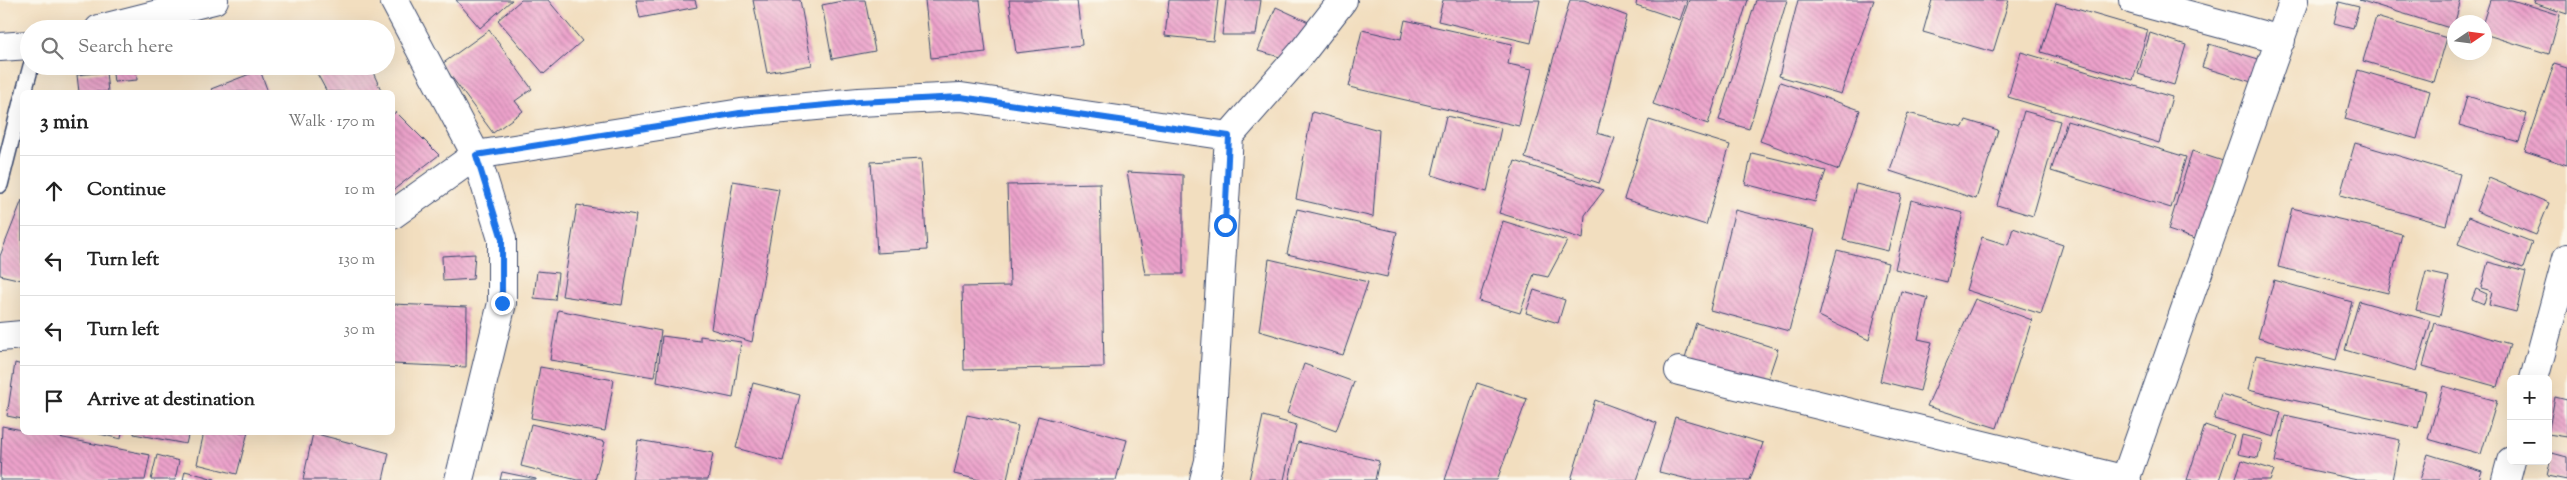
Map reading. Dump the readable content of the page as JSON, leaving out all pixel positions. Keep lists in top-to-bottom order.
{
  "north": "right",
  "page": {
    "search": "Search here",
    "heading": ["3 min", "Walk · 170 m"],
    "list": [
      ["Continue", "10 m"],
      ["Turn left", "130 m"],
      ["Turn left", "30 m"],
      "Arrive at destination"
    ],
    "map_buttons": ["+", "−"]
  }
}
